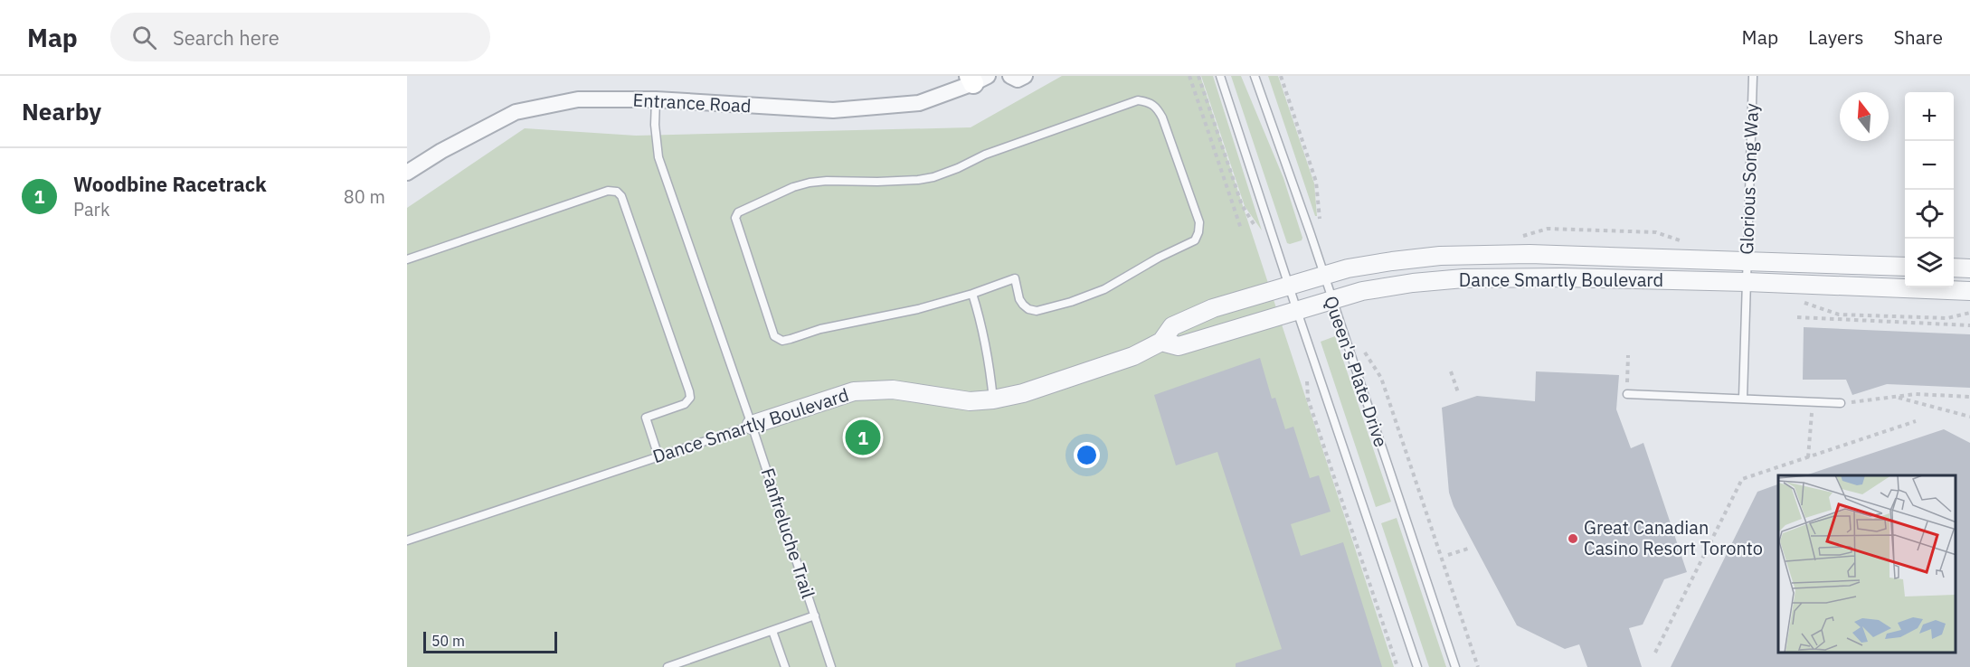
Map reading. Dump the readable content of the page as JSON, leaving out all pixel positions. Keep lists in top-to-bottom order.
{
  "streets": {
    "street": ["Entrance Road", "Dance Smartly Boulevard"],
    "lane": ["Glorious Song Way", "Queen's Plate Drive", "Fanfreluche Trail"]
  },
  "crossings": [
    ["Entrance Road", "Fanfreluche Trail"],
    ["Glorious Song Way", "Dance Smartly Boulevard"],
    ["Dance Smartly Boulevard", "Queen's Plate Drive"],
    ["Dance Smartly Boulevard", "Fanfreluche Trail"]
  ],
  "places": ["Great Canadian Casino Resort Toronto"],
  "scale_bar": "50 m",
  "north": "top",
  "page": {
    "header": "Map",
    "search": "Search here",
    "nav": ["Map", "Layers", "Share"],
    "heading": "Nearby",
    "map_buttons": ["+", "−"],
    "list": [
      {
        "mark": "1",
        "name": "Woodbine Racetrack",
        "note": "Park",
        "value": "80 m"
      }
    ],
    "pins": "1",
    "scale": "50 m"
  }
}
